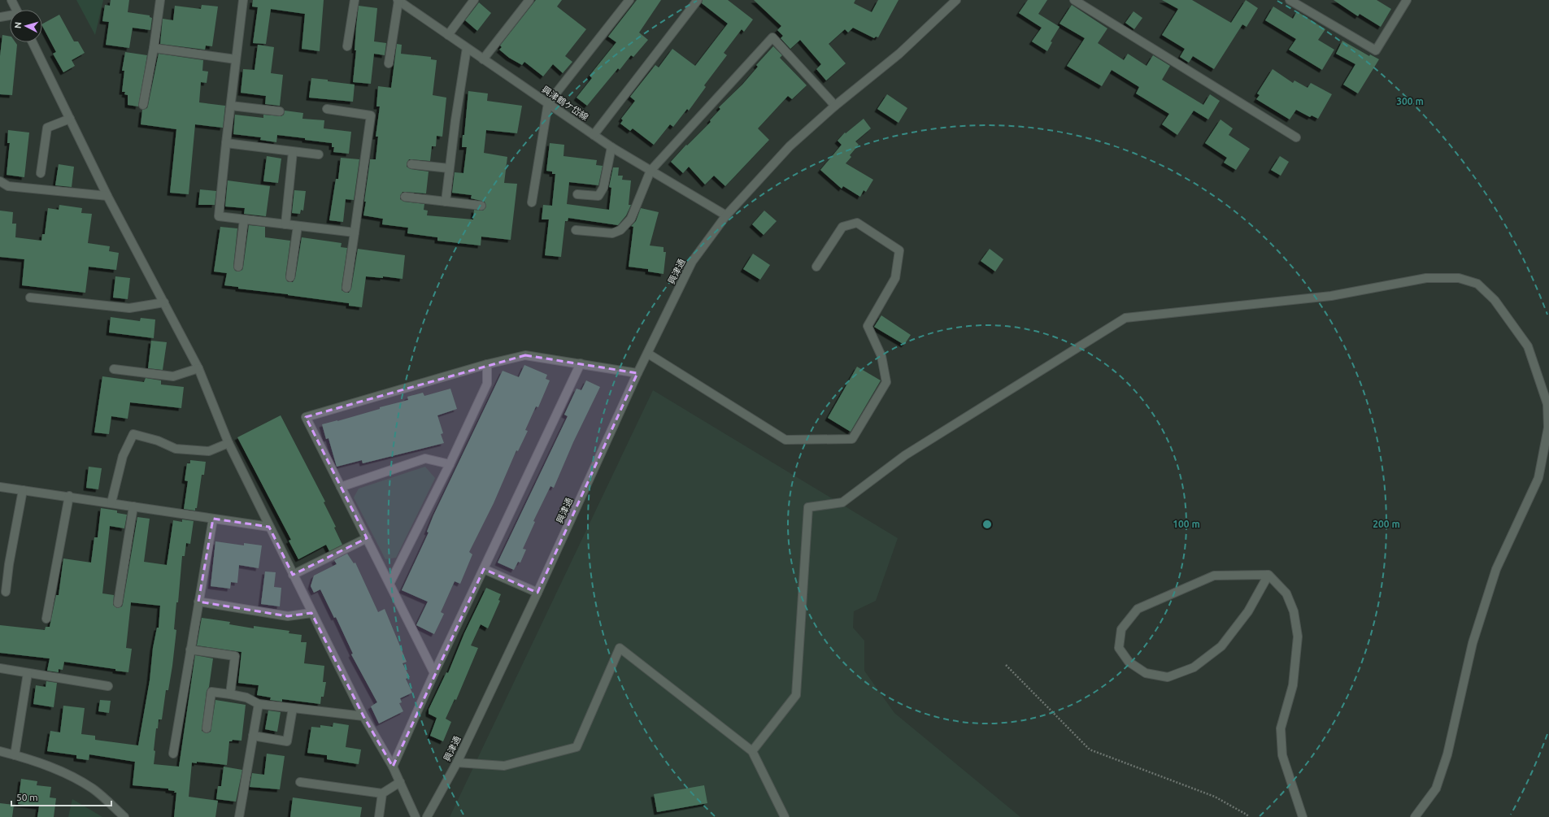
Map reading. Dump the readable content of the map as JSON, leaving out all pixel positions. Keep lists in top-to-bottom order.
{
  "streets": {
    "street": ["興津鶴ケ岱線", "興津通"]
  },
  "crossings": [
    ["興津鶴ケ岱線", "興津通"]
  ],
  "scale_bar": "50 m",
  "north": "left",
  "rings": ["300 m", "100 m", "200 m"]
}
